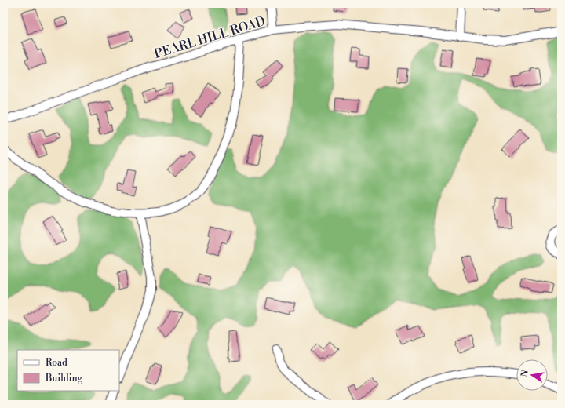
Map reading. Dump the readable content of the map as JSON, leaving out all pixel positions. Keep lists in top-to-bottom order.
{
  "streets": {
    "street": ["PEARL HILL ROAD"]
  },
  "legend": ["Road", "Building"],
  "north": "left"
}
